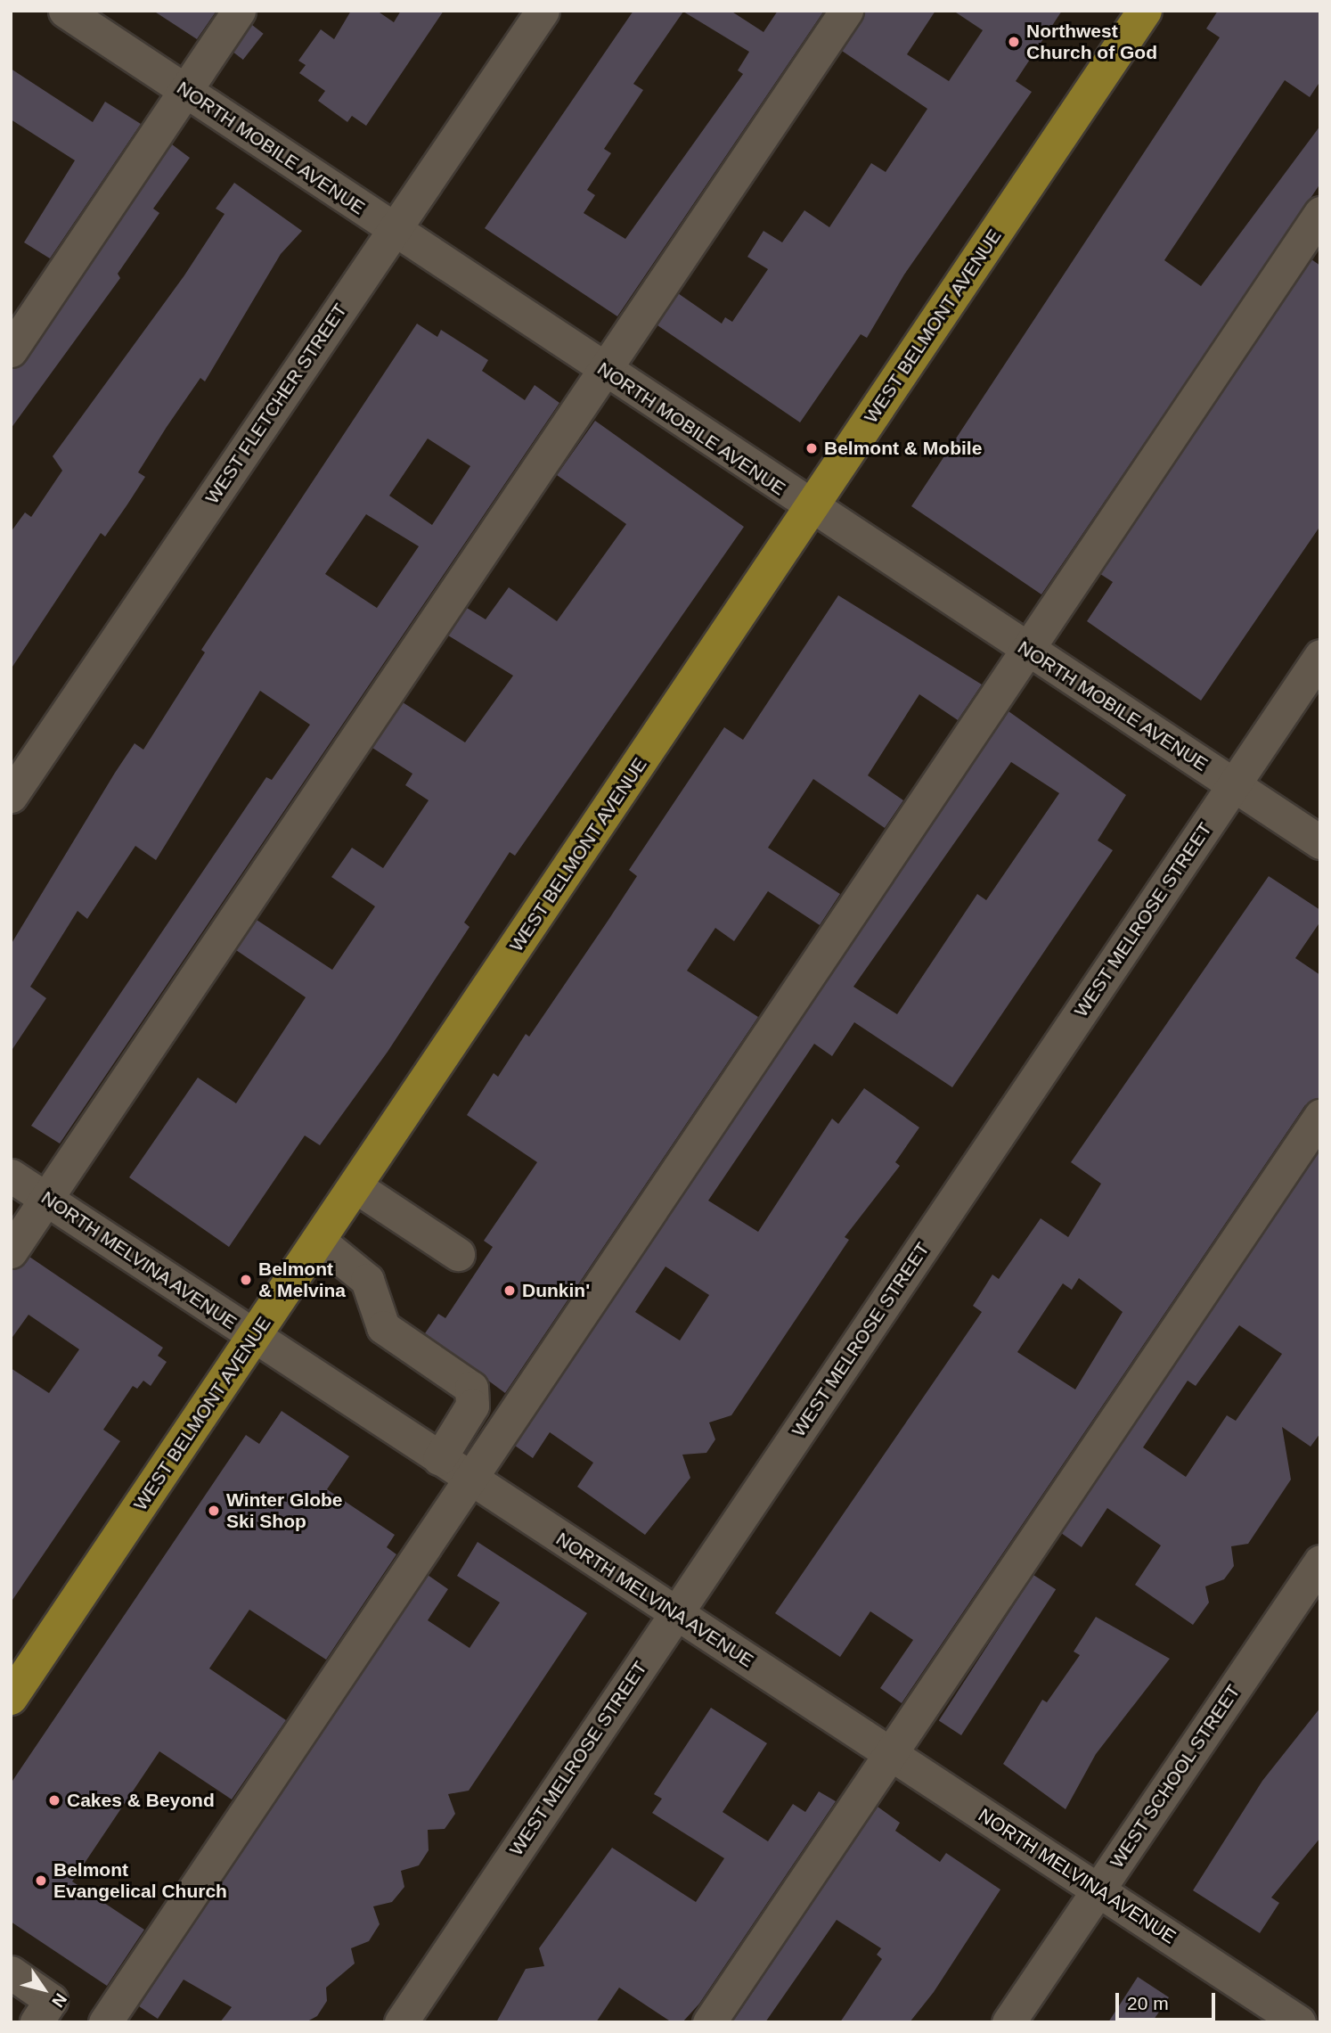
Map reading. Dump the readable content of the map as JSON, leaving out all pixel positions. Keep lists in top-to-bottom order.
{
  "streets": {
    "main road": ["WEST BELMONT AVENUE"],
    "street": [
      "NORTH MOBILE AVENUE",
      "WEST FLETCHER STREET",
      "WEST MELROSE STREET",
      "NORTH MELVINA AVENUE",
      "WEST SCHOOL STREET"
    ]
  },
  "crossings": [
    ["NORTH MOBILE AVENUE", "WEST BELMONT AVENUE"],
    ["NORTH MOBILE AVENUE", "WEST FLETCHER STREET"],
    ["NORTH MOBILE AVENUE", "WEST MELROSE STREET"],
    ["WEST BELMONT AVENUE", "NORTH MELVINA AVENUE"],
    ["WEST MELROSE STREET", "NORTH MELVINA AVENUE"],
    ["NORTH MELVINA AVENUE", "WEST SCHOOL STREET"]
  ],
  "places": [
    "Northwest Church of God",
    "Belmont & Mobile",
    "Belmont & Melvina",
    "Dunkin'",
    "Winter Globe Ski Shop",
    "Cakes & Beyond",
    "Belmont Evangelical Church"
  ],
  "scale_bar": "20 m",
  "north": "bottom right"
}
